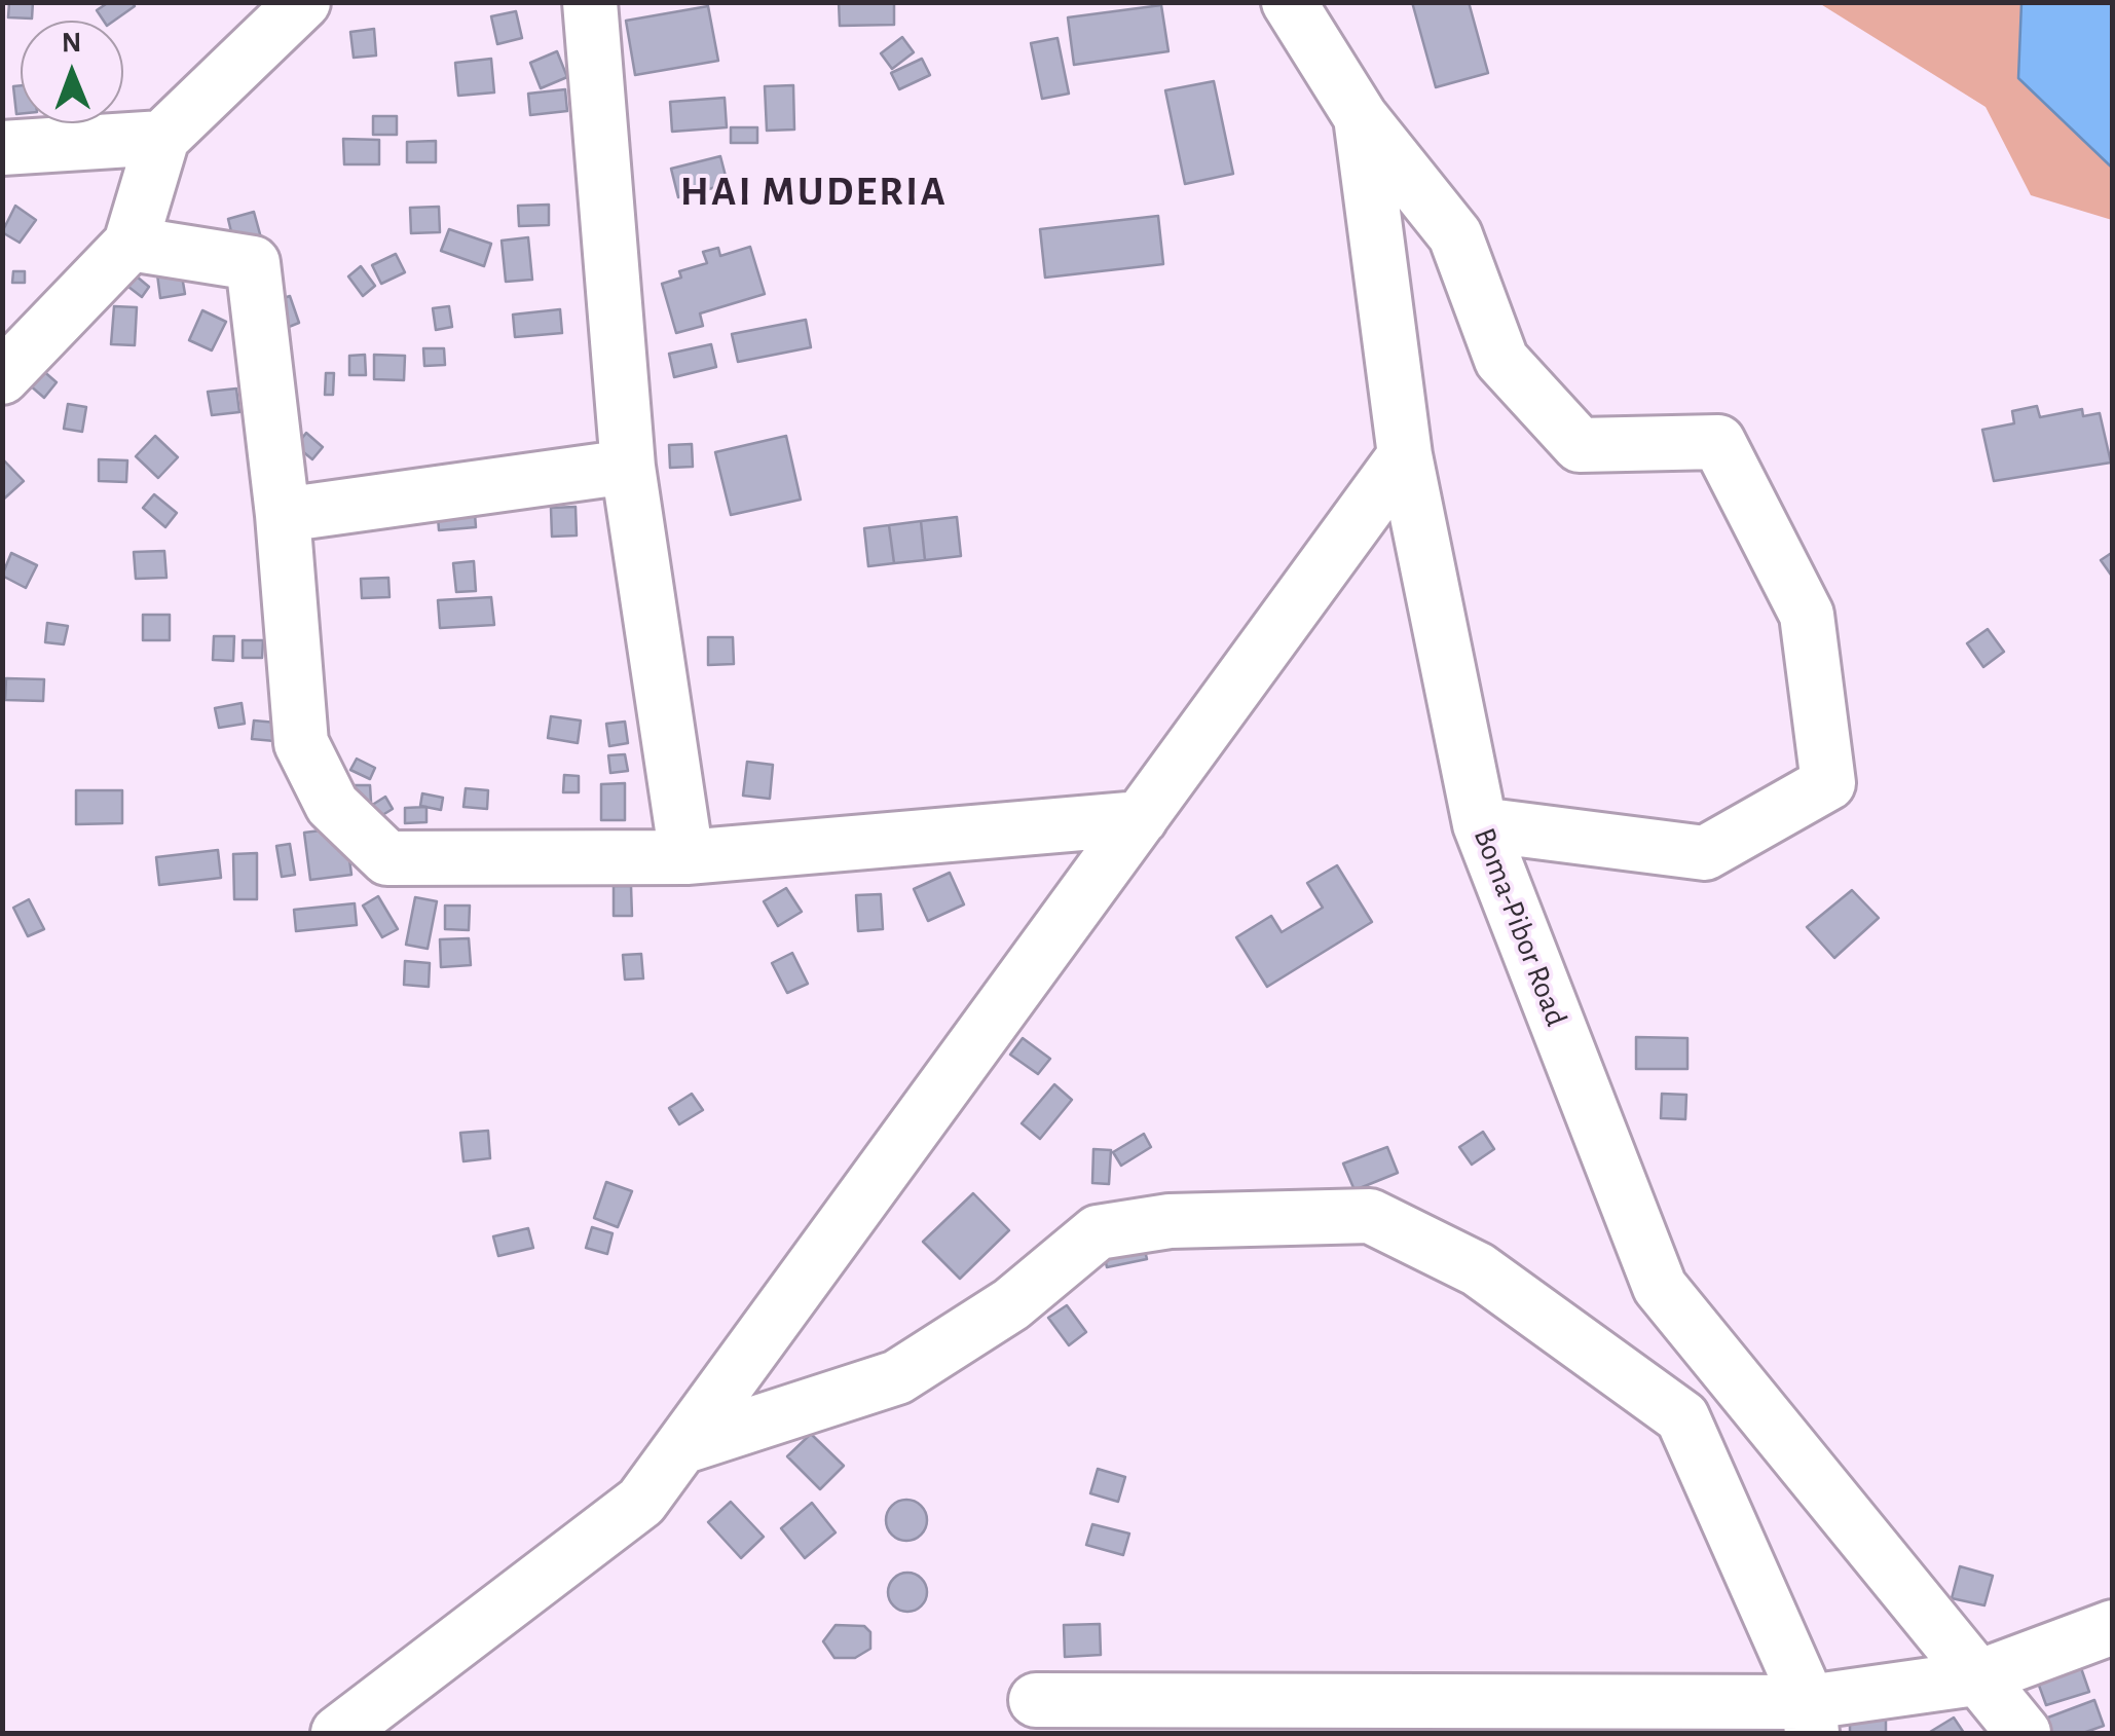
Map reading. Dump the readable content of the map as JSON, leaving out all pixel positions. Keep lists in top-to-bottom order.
{
  "streets": {
    "street": ["Boma-Pibor Road"]
  },
  "districts": ["HAI MUDERIA"],
  "north": "top"
}
